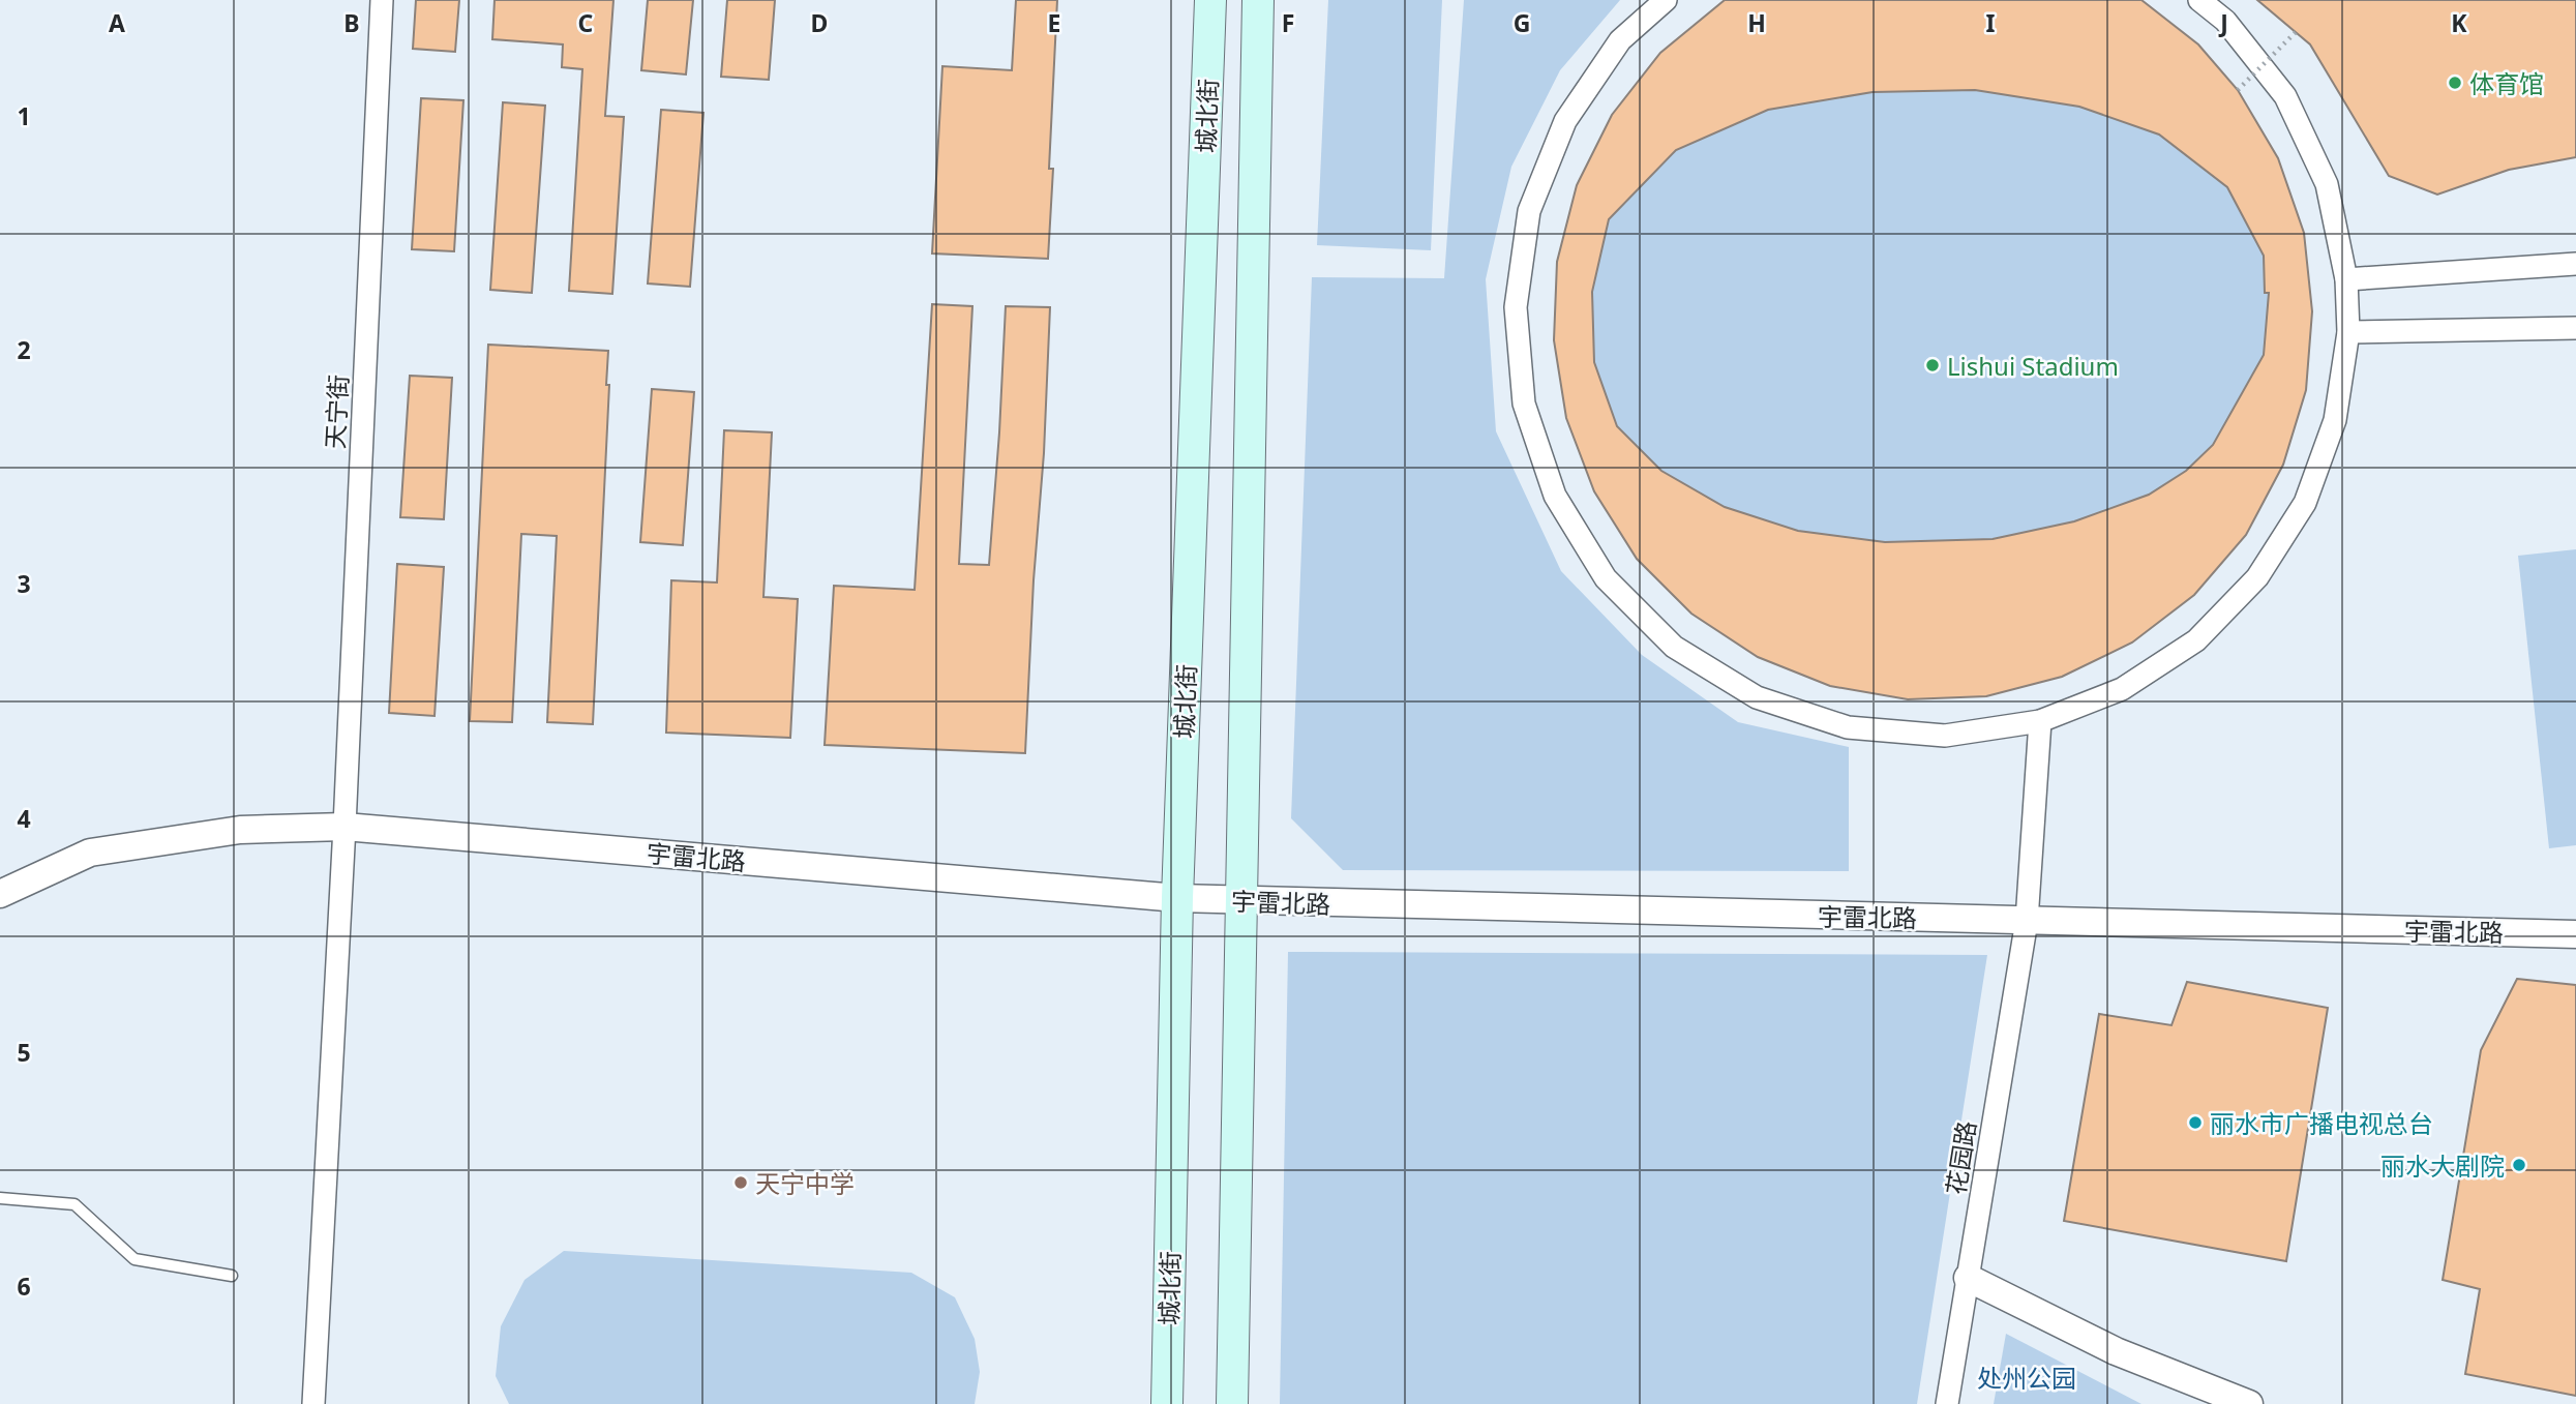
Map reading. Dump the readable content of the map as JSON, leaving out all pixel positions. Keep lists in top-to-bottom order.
{
  "streets": {
    "main road": ["城北街"],
    "street": ["天宁街", "宇雷北路", "花园路"]
  },
  "crossings": [
    ["城北街", "宇雷北路"],
    ["天宁街", "宇雷北路"],
    ["宇雷北路", "花园路"]
  ],
  "parks": ["处州公园"],
  "places": [
    "体育馆",
    "Lishui Stadium",
    "丽水市广播电视总台",
    "丽水大剧院",
    "天宁中学"
  ],
  "grid": {
    "columns": [
      "A",
      "B",
      "C",
      "D",
      "E",
      "F",
      "G",
      "H",
      "I",
      "J",
      "K"
    ],
    "rows": [
      "1",
      "2",
      "3",
      "4",
      "5",
      "6"
    ]
  }
}
